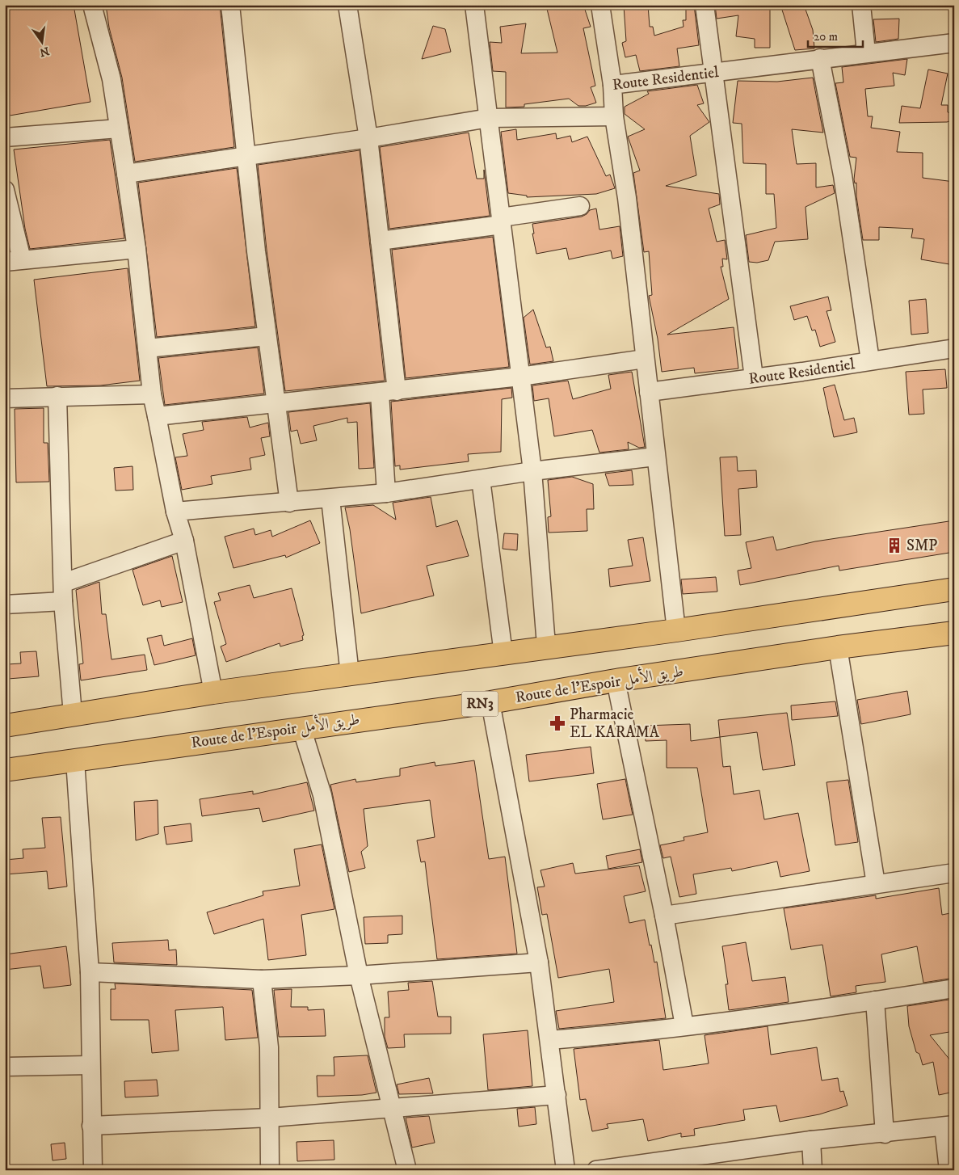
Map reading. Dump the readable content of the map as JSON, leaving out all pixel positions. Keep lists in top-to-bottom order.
{
  "streets": {
    "highway": ["Route de l’Espoir طريق الأمل", "RN3"],
    "street": ["Route Residentiel"]
  },
  "places": {
    "building": ["SMP"],
    "pharmacy": ["Pharmacie EL KARAMA"]
  },
  "scale_bar": "20 m",
  "north": "bottom"
}
